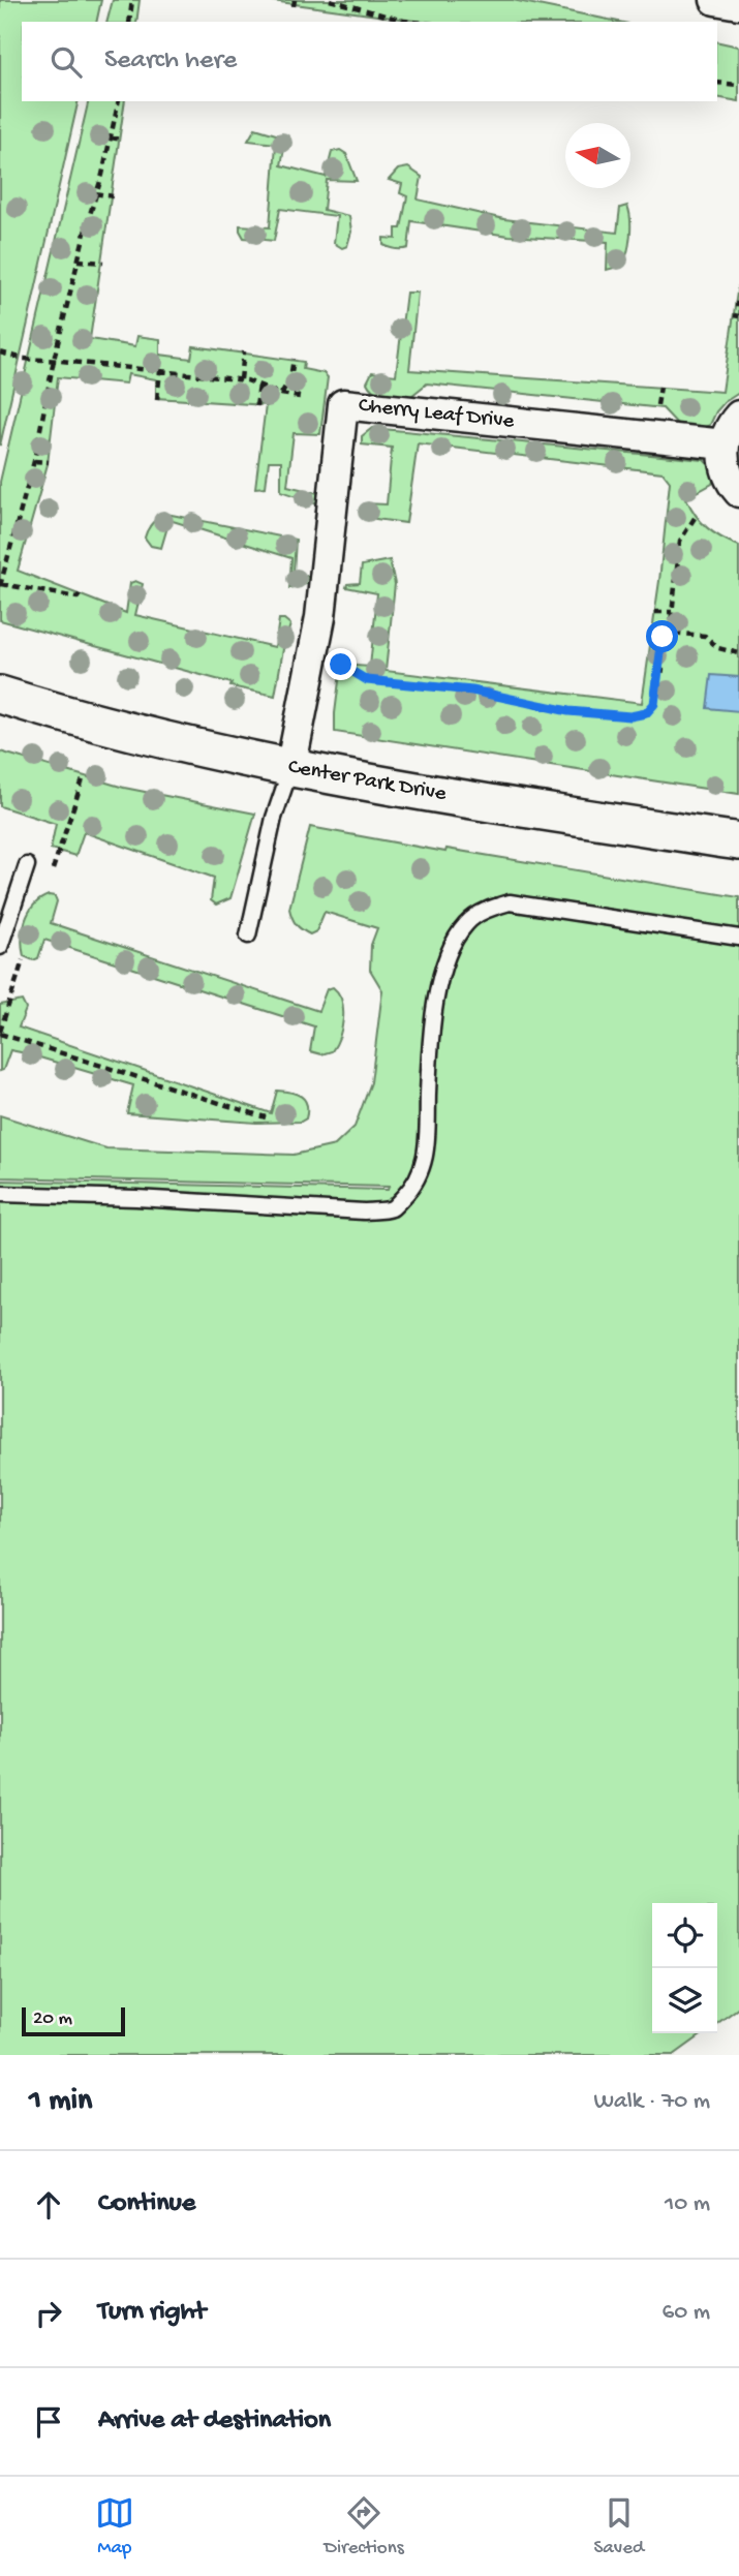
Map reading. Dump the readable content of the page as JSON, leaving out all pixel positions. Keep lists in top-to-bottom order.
{
  "streets": {
    "street": ["Cherry Leaf Drive", "Center Park Drive"]
  },
  "crossings": [
    ["Cherry Leaf Drive", "Center Park Drive"]
  ],
  "scale_bar": "20 m",
  "north": "left",
  "page": {
    "search": "Search here",
    "scale": "20 m",
    "heading": ["1 min", "Walk · 70 m"],
    "list": [
      ["Continue", "10 m"],
      ["Turn right", "60 m"],
      "Arrive at destination"
    ],
    "nav": ["Map", "Directions", "Saved"]
  }
}
